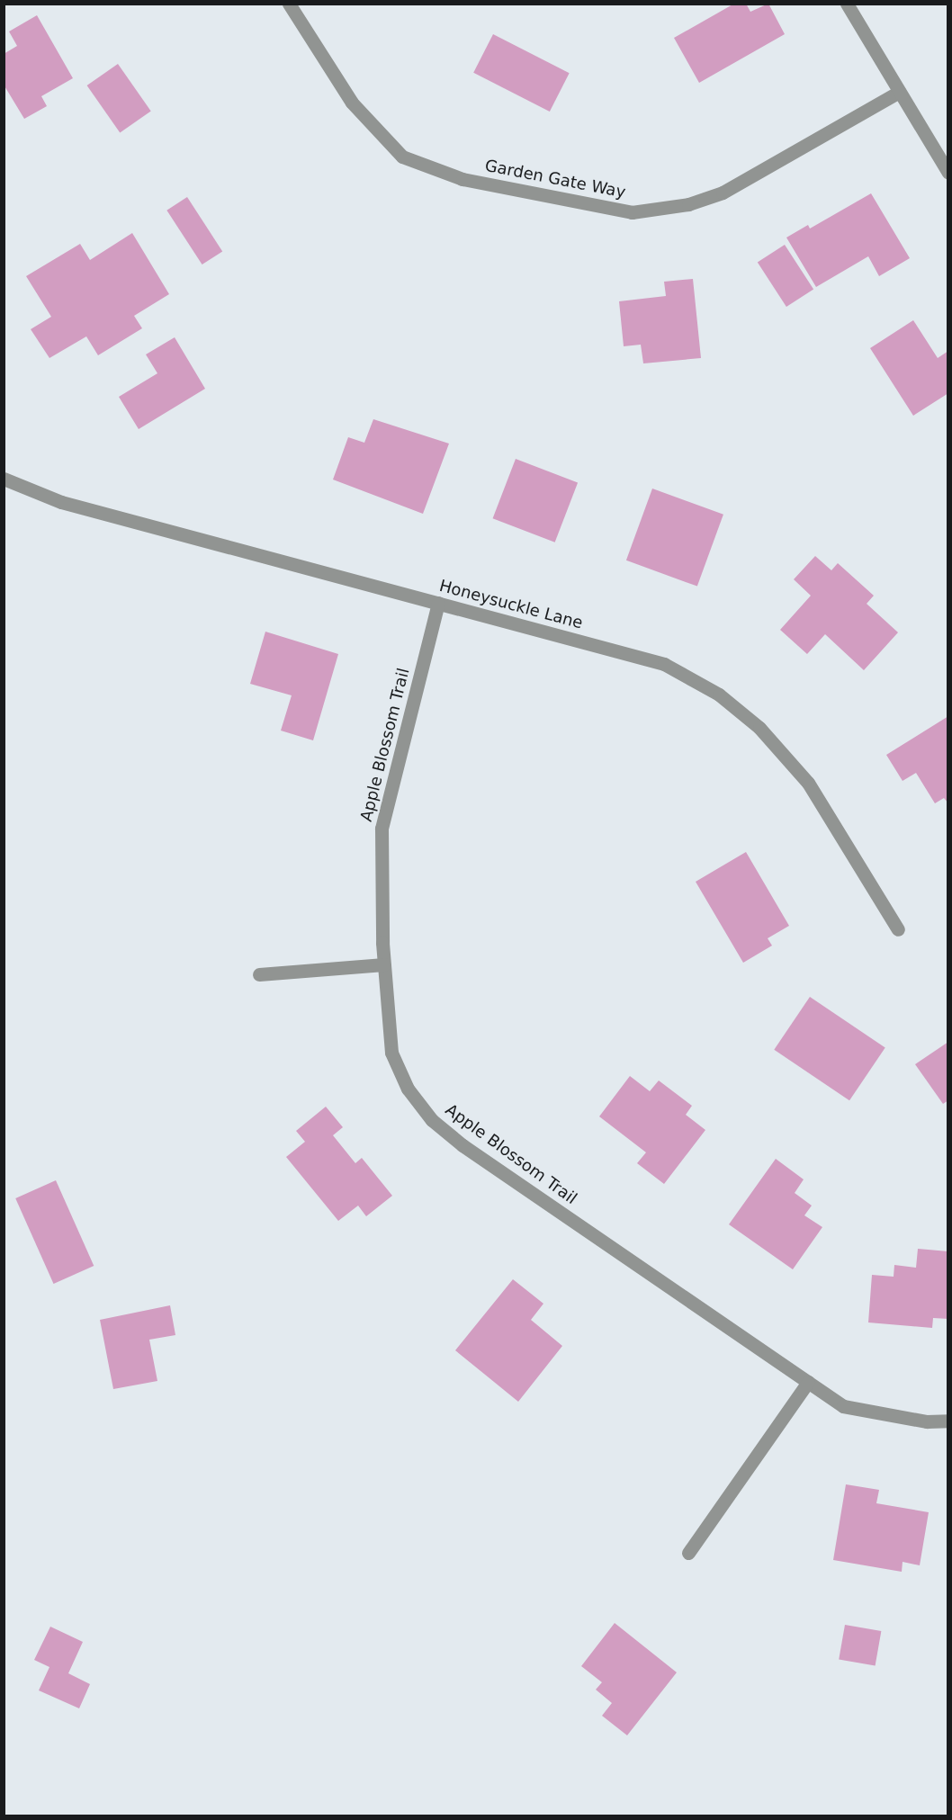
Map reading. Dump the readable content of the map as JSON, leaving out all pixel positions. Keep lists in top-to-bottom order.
{
  "streets": {
    "street": ["Garden Gate Way", "Honeysuckle Lane", "Apple Blossom Trail"]
  },
  "crossings": [
    ["Honeysuckle Lane", "Apple Blossom Trail"]
  ]
}
